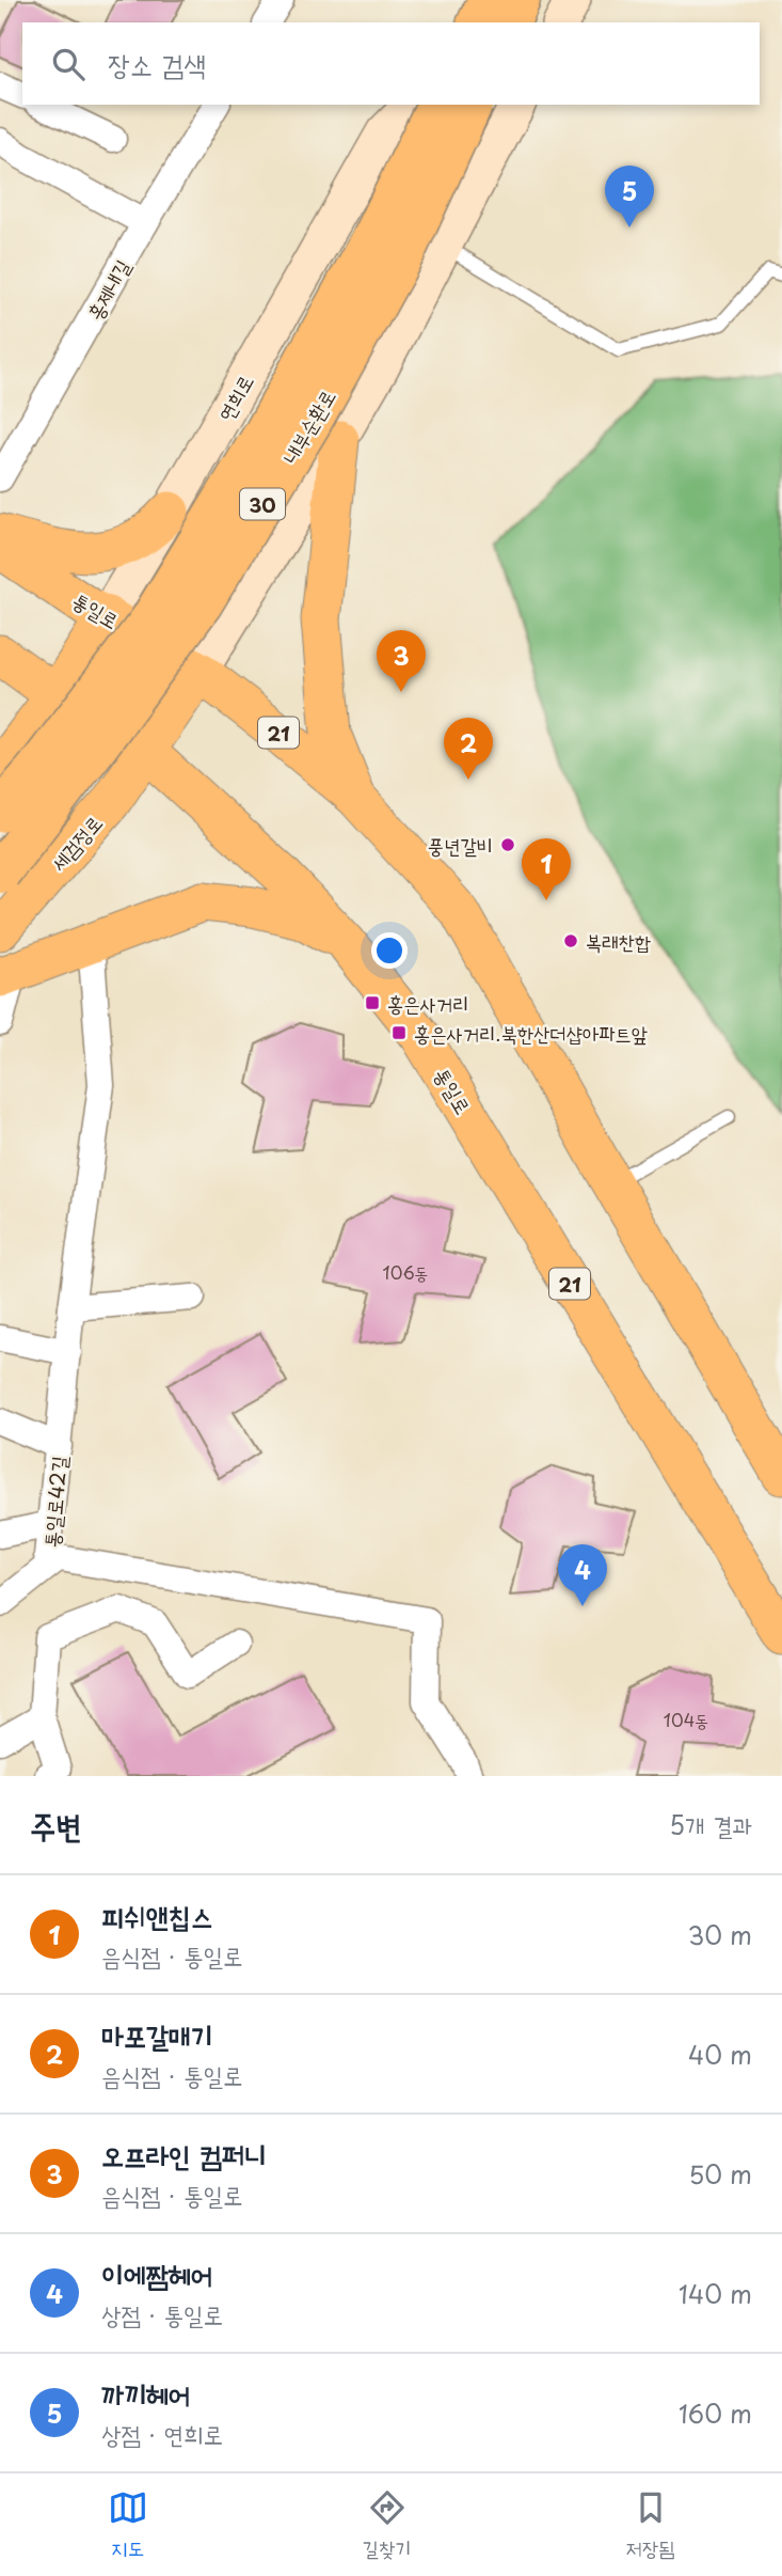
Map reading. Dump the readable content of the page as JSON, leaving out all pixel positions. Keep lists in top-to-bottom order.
{
  "streets": {
    "highway": ["내부순환로", "30"],
    "main road": [
      "연희로",
      "통일로",
      "21",
      "세검정로"
    ],
    "street": ["홍제내길", "통일로42길"]
  },
  "crossings": [
    ["연희로", "통일로"],
    ["통일로", "세검정로"]
  ],
  "places": {
    "other": ["풍년갈비", "복래찬합"],
    "transit": ["홍은사거리", "홍은사거리.북한산더샵아파트앞"]
  },
  "house_numbers": ["106동", "104동"],
  "page": {
    "search": "장소 검색",
    "pins": [
      "5",
      "3",
      "2",
      "1",
      "4"
    ],
    "heading": ["주변", "5개 결과"],
    "list": [
      {
        "mark": "1",
        "name": "피쉬앤칩스",
        "note": "음식점 · 통일로",
        "value": "30 m"
      },
      {
        "mark": "2",
        "name": "마포갈매기",
        "note": "음식점 · 통일로",
        "value": "40 m"
      },
      {
        "mark": "3",
        "name": "오프라인 컴퍼니",
        "note": "음식점 · 통일로",
        "value": "50 m"
      },
      {
        "mark": "4",
        "name": "이에짬헤어",
        "note": "상점 · 통일로",
        "value": "140 m"
      },
      {
        "mark": "5",
        "name": "까끼헤어",
        "note": "상점 · 연희로",
        "value": "160 m"
      }
    ],
    "nav": ["지도", "길찾기", "저장됨"]
  }
}
